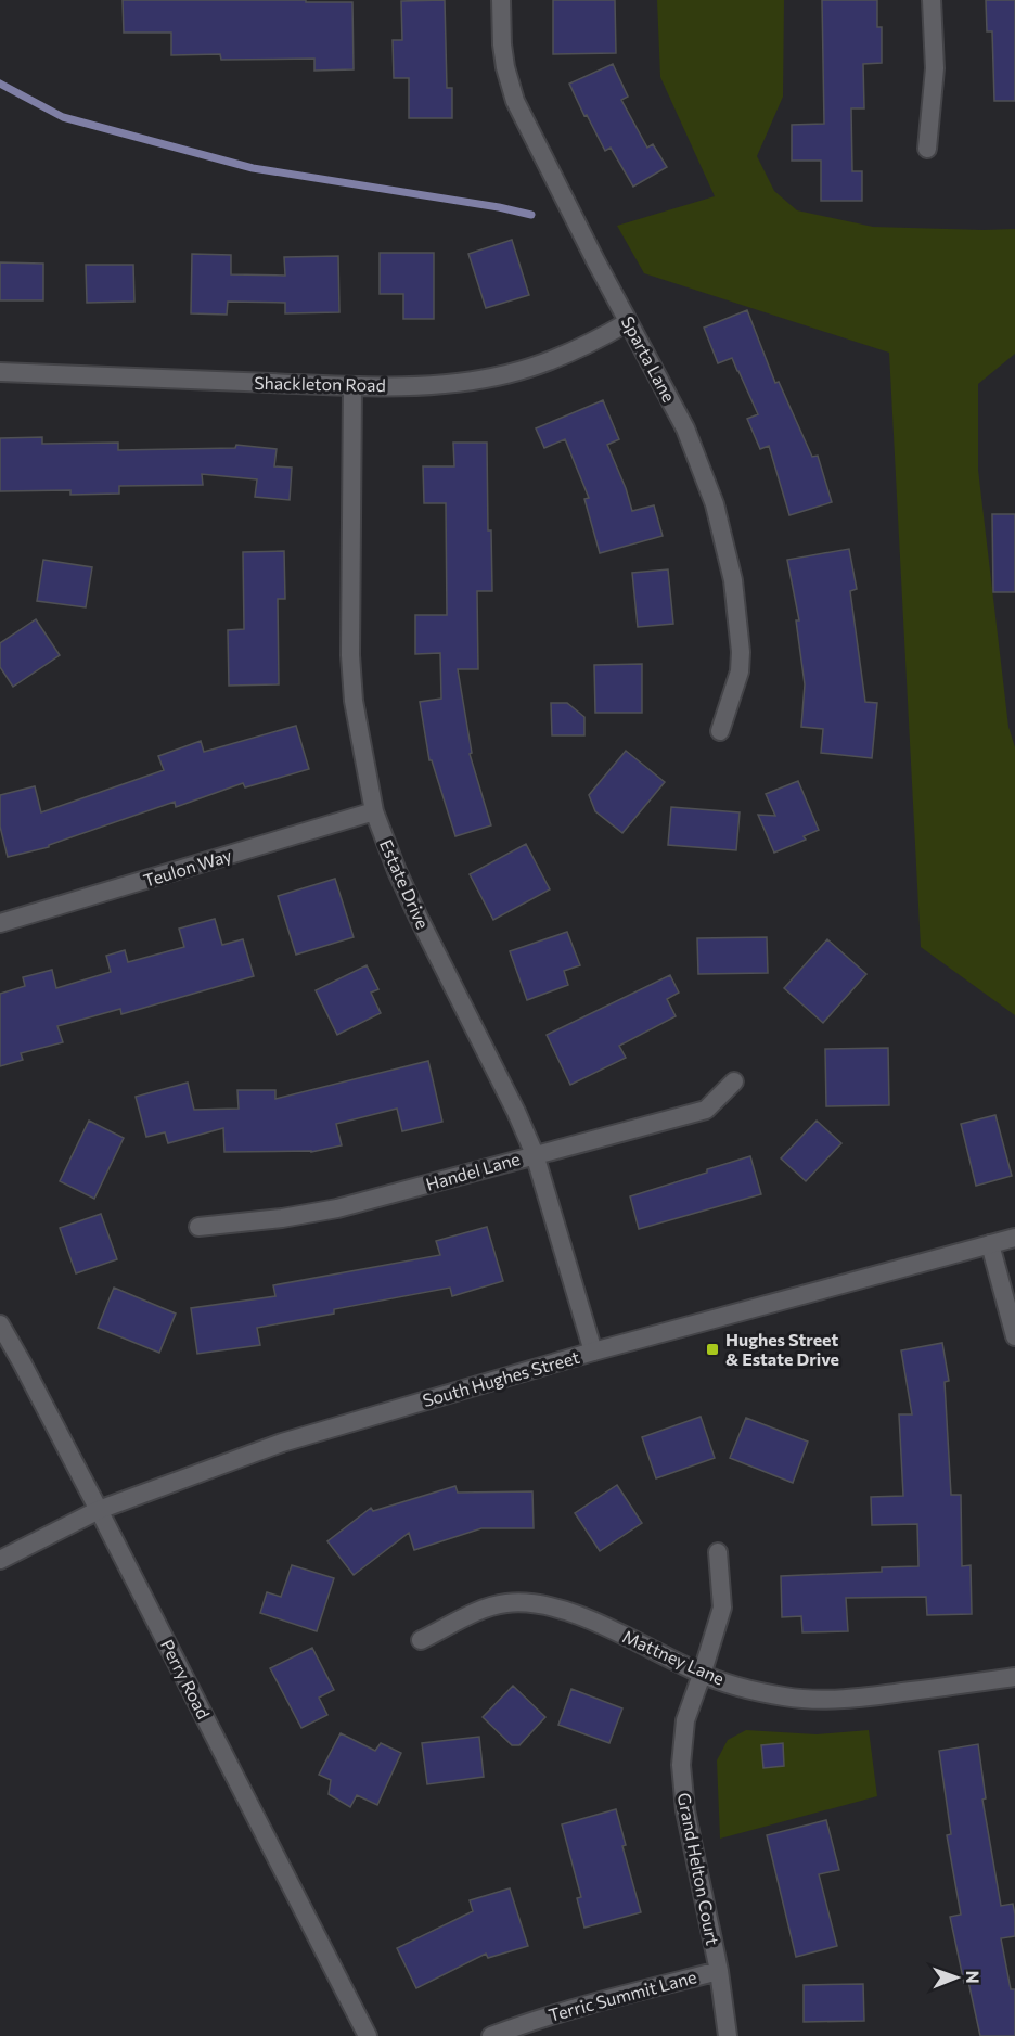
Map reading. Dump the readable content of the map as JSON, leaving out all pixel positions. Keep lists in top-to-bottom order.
{
  "streets": {
    "street": [
      "Sparta Lane",
      "Shackleton Road",
      "Teulon Way",
      "Estate Drive",
      "Handel Lane",
      "South Hughes Street",
      "Mattney Lane",
      "Perry Road",
      "Grand Helton Court",
      "Terric Summit Lane"
    ]
  },
  "crossings": [
    ["Sparta Lane", "Shackleton Road"],
    ["Shackleton Road", "Estate Drive"],
    ["Teulon Way", "Estate Drive"],
    ["Estate Drive", "Handel Lane"],
    ["Estate Drive", "South Hughes Street"],
    ["South Hughes Street", "Perry Road"],
    ["Mattney Lane", "Grand Helton Court"],
    ["Grand Helton Court", "Terric Summit Lane"]
  ],
  "places": {
    "transit": ["Hughes Street & Estate Drive"]
  },
  "north": "right"
}
